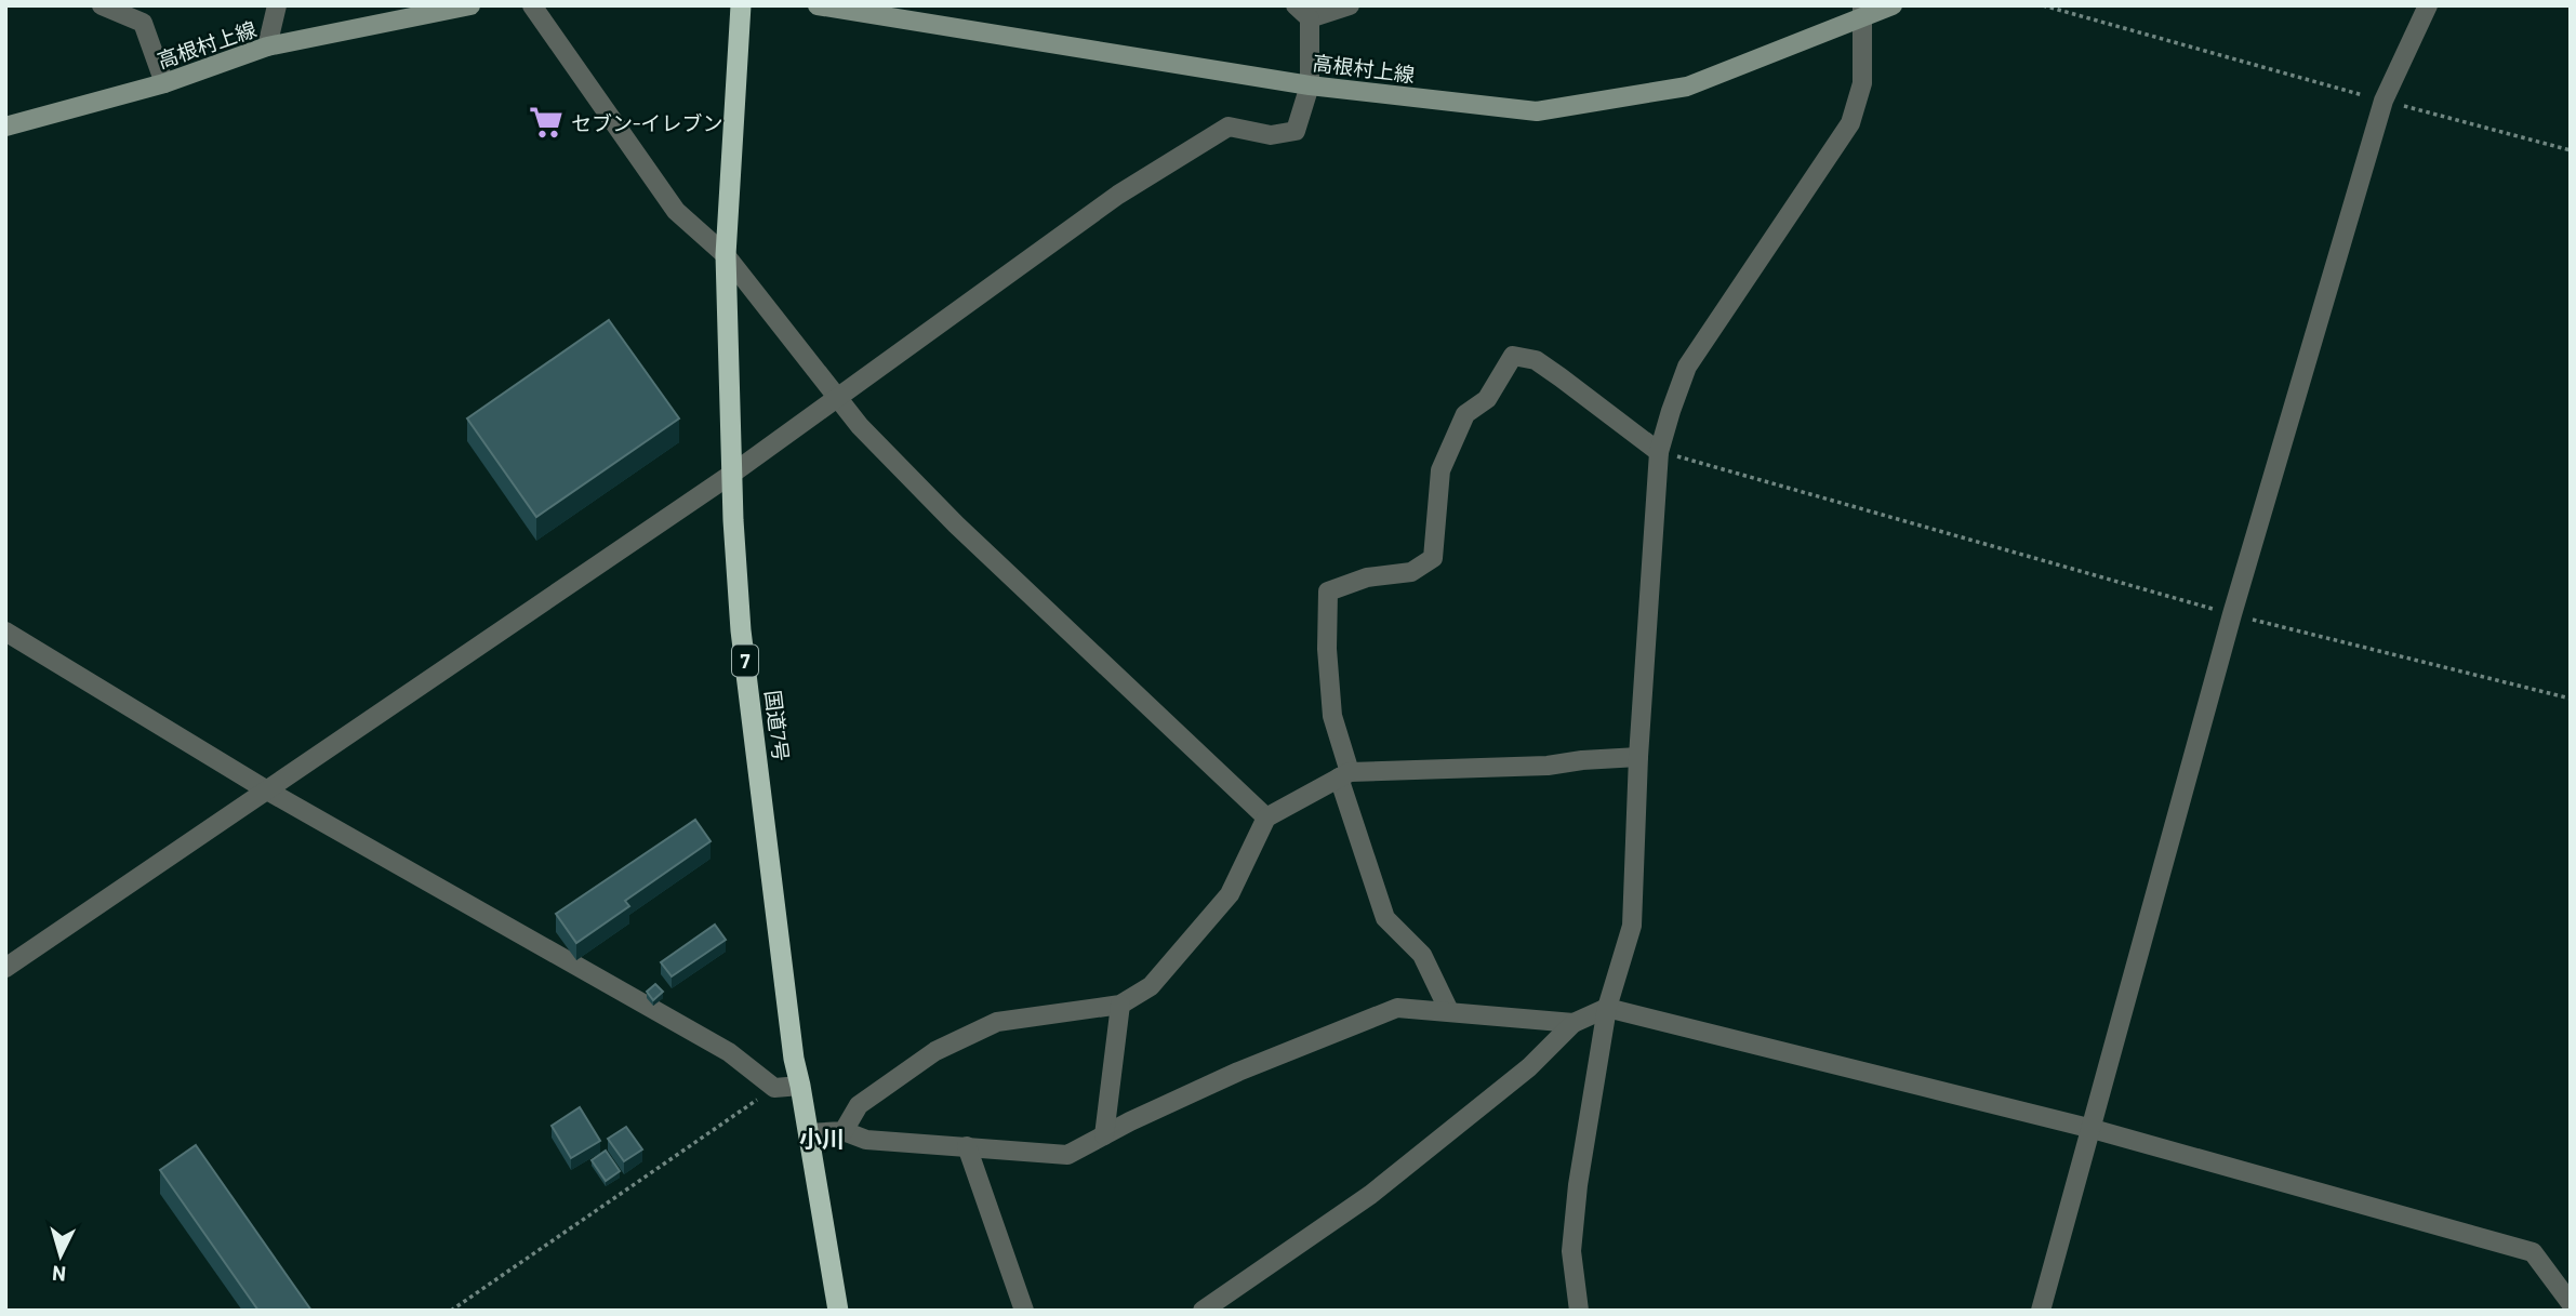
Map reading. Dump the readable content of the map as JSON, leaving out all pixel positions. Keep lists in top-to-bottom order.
{
  "streets": {
    "highway": ["7", "国道7号"],
    "main road": ["高根村上線"]
  },
  "districts": ["小川"],
  "places": {
    "supermarket": ["セブン-イレブン"]
  },
  "north": "bottom"
}
